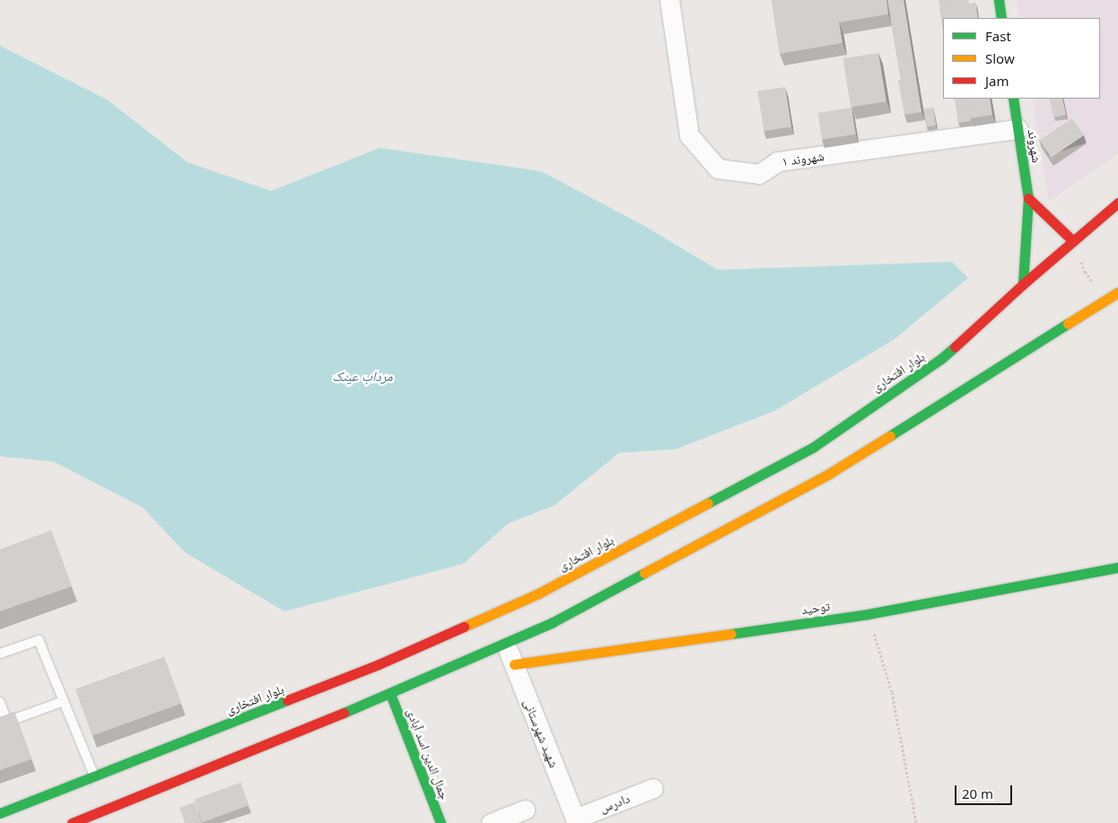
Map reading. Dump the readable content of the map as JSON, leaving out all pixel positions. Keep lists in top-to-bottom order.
{
  "streets": {
    "main road": [
      "شهروند",
      "بلوار افتخاری",
      "توحید",
      "جمال الدین اسد آبادی"
    ],
    "street": ["شهروند ۱", "شهید شهرستانی", "دادرس"]
  },
  "crossings": [
    ["شهروند", "شهروند ۱"],
    ["شهروند", "بلوار افتخاری"],
    ["توحید", "شهید شهرستانی"],
    ["شهید شهرستانی", "دادرس"]
  ],
  "water": ["مرداب عینک"],
  "legend": ["Fast", "Slow", "Jam"],
  "scale_bar": "20 m"
}
